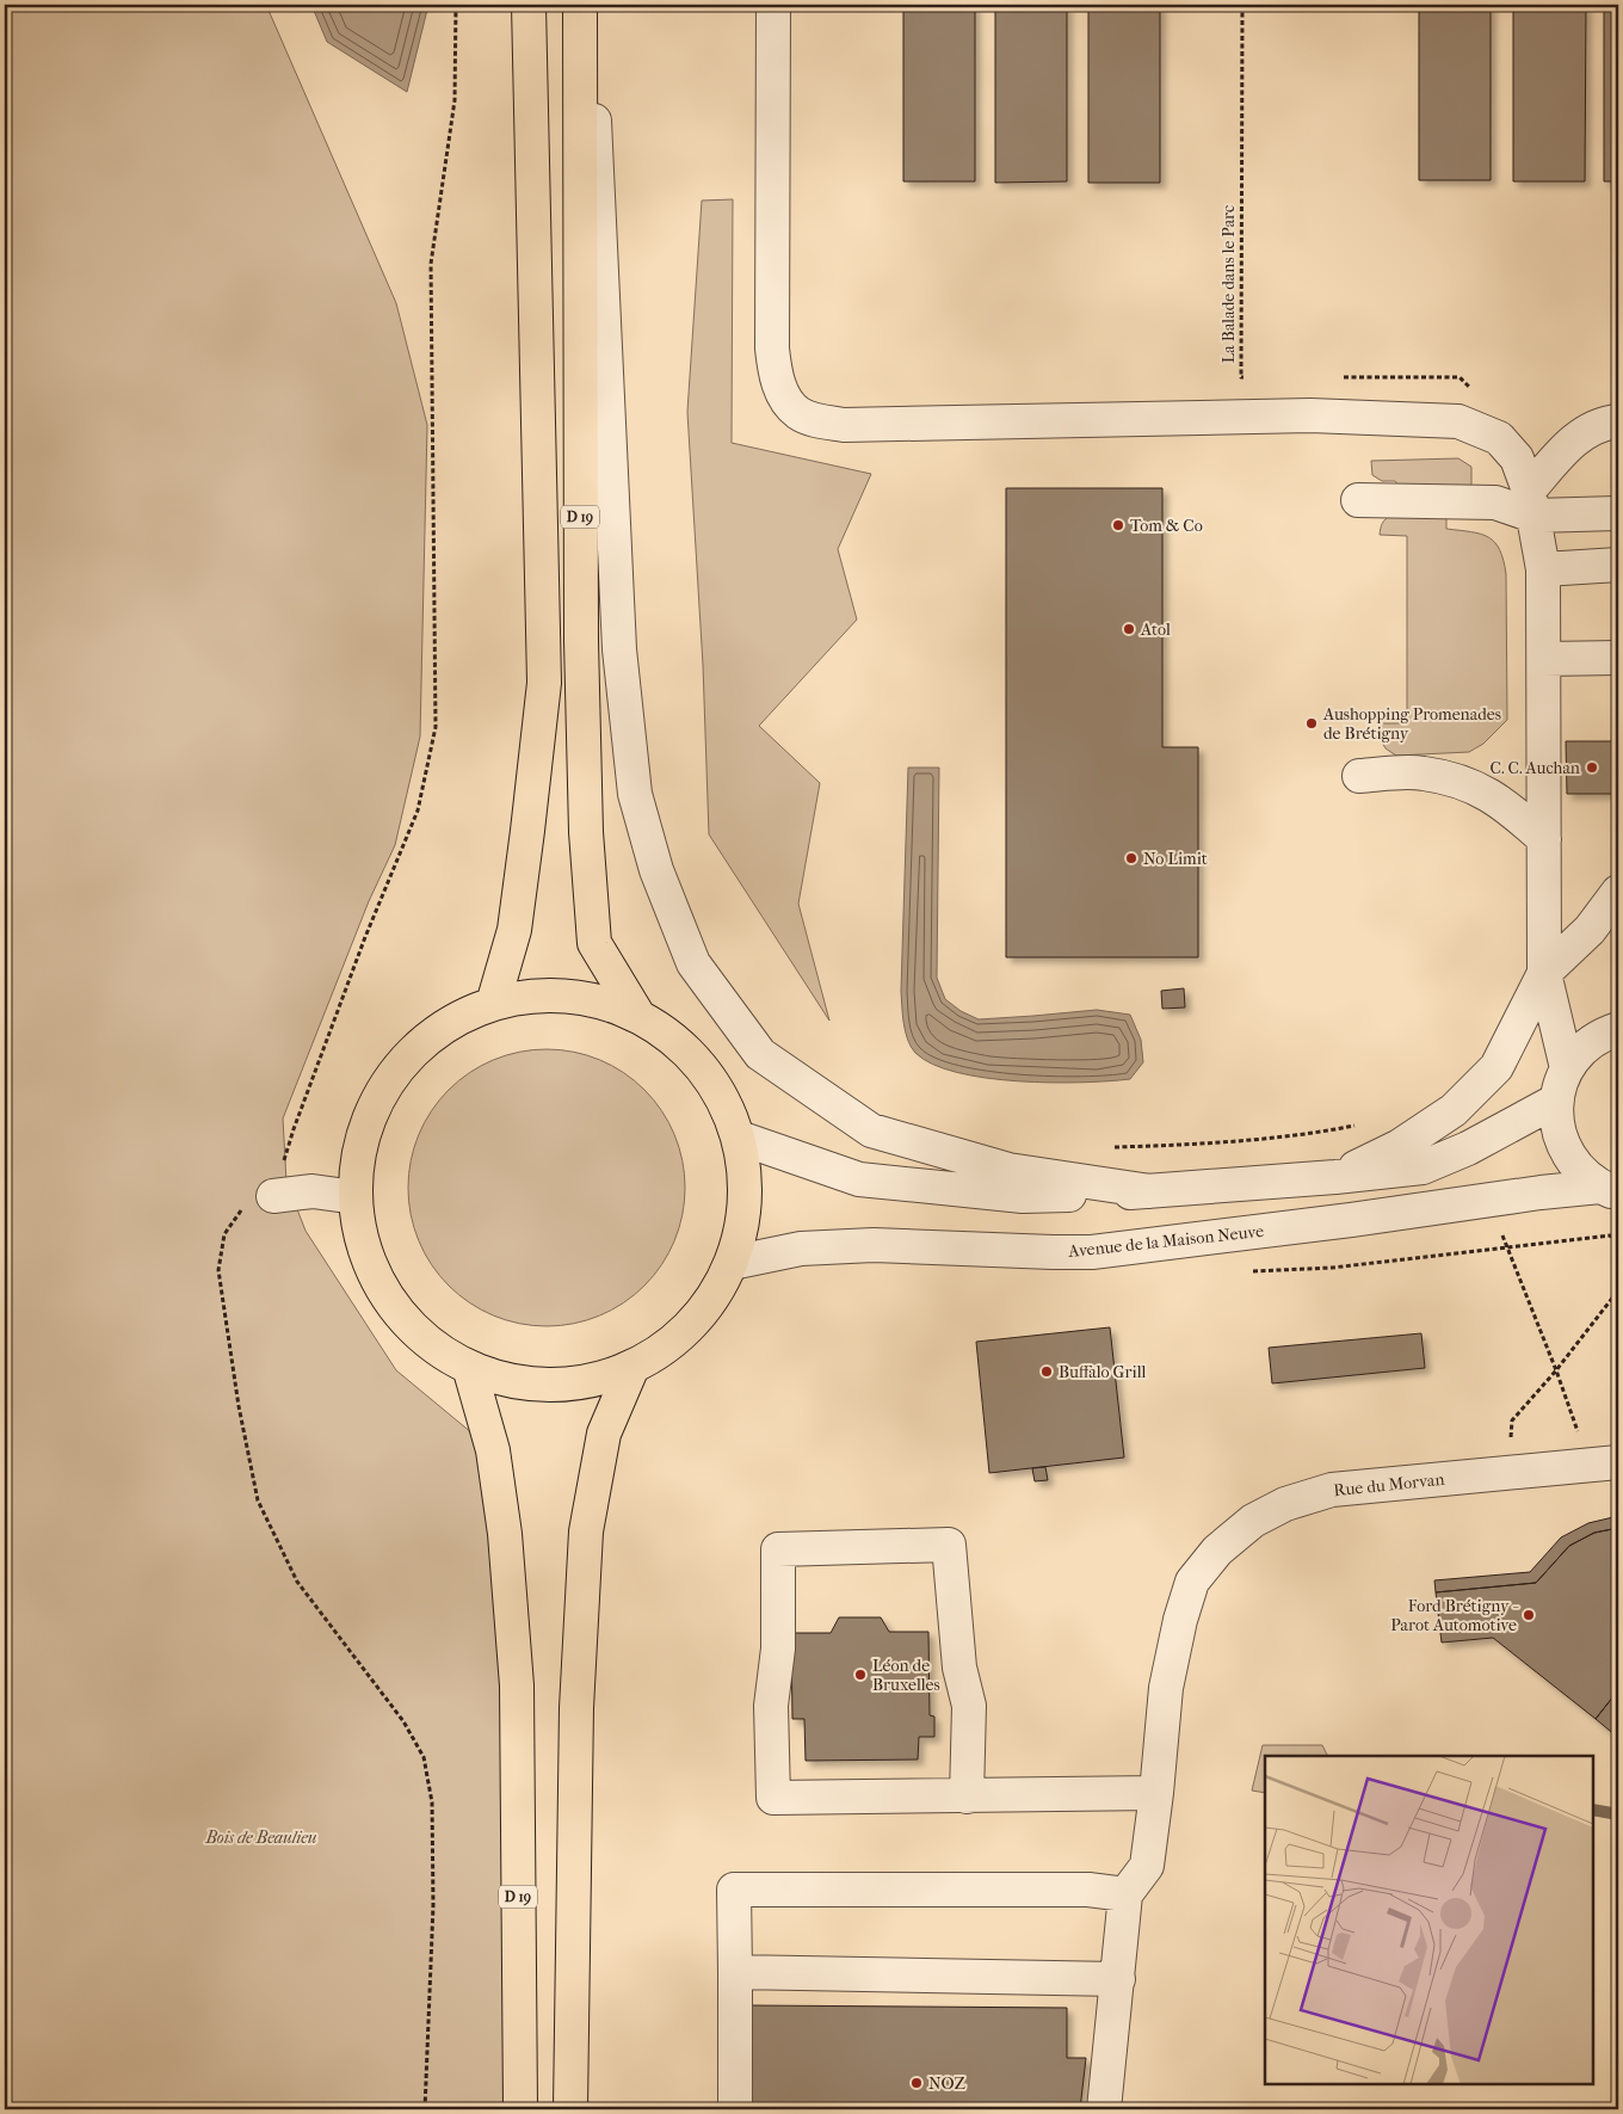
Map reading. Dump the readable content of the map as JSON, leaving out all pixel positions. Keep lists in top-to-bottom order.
{
  "streets": {
    "main road": ["D 19"],
    "street": ["Avenue de la Maison Neuve", "Rue du Morvan"],
    "path": ["La Balade dans le Parc"]
  },
  "parks": ["Bois de Beaulieu"],
  "places": [
    "Tom & Co",
    "Atol",
    "Aushopping Promenades de Brétigny",
    "C. C. Auchan",
    "No Limit",
    "Buffalo Grill",
    "Ford Brétigny - Parot Automotive",
    "Léon de Bruxelles",
    "NOZ"
  ]
}
